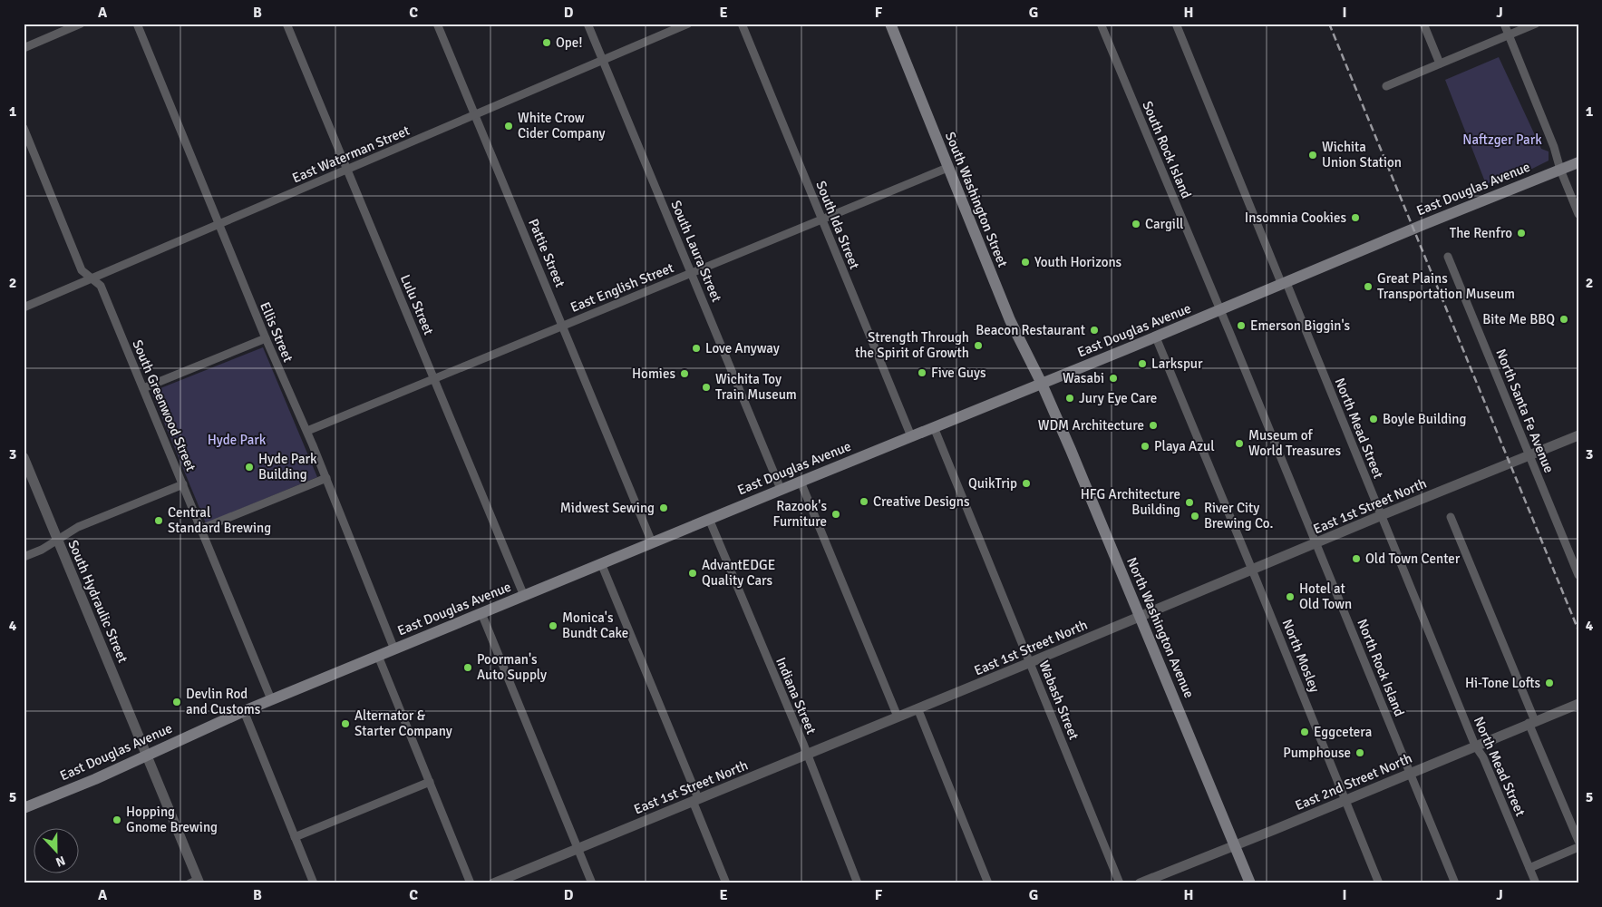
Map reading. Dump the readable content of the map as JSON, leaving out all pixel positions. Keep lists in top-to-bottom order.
{
  "streets": {
    "main road": ["East Douglas Avenue", "South Washington Street", "North Washington Avenue"],
    "street": [
      "South Rock Island",
      "East Waterman Street",
      "South Ida Street",
      "South Laura Street",
      "Pattie Street",
      "East English Street",
      "Lulu Street",
      "Ellis Street",
      "South Greenwood Street",
      "North Santa Fe Avenue",
      "North Mead Street",
      "East 1st Street North",
      "South Hydraulic Street",
      "North Mosley",
      "North Rock Island",
      "Indiana Street",
      "Wabash Street",
      "East 2nd Street North"
    ]
  },
  "crossings": [
    ["South Rock Island", "East Douglas Avenue"],
    ["South Rock Island", "North Rock Island"],
    ["East Waterman Street", "South Laura Street"],
    ["East Waterman Street", "Pattie Street"],
    ["East Waterman Street", "Lulu Street"],
    ["East Waterman Street", "Ellis Street"],
    ["East Waterman Street", "South Greenwood Street"],
    ["East Douglas Avenue", "South Washington Street"],
    ["East Douglas Avenue", "South Ida Street"],
    ["East Douglas Avenue", "South Laura Street"],
    ["East Douglas Avenue", "Pattie Street"],
    ["East Douglas Avenue", "Lulu Street"],
    ["East Douglas Avenue", "Ellis Street"],
    ["East Douglas Avenue", "South Greenwood Street"],
    ["East Douglas Avenue", "North Mead Street"],
    ["East Douglas Avenue", "South Hydraulic Street"],
    ["East Douglas Avenue", "North Washington Avenue"],
    ["East Douglas Avenue", "North Mosley"],
    ["East Douglas Avenue", "North Rock Island"],
    ["East Douglas Avenue", "Indiana Street"],
    ["East Douglas Avenue", "Wabash Street"],
    ["South Washington Street", "East English Street"],
    ["South Washington Street", "North Washington Avenue"],
    ["South Ida Street", "East English Street"],
    ["South Laura Street", "East English Street"],
    ["Pattie Street", "East English Street"],
    ["East English Street", "Lulu Street"],
    ["East English Street", "Ellis Street"],
    ["North Santa Fe Avenue", "East 1st Street North"],
    ["North Mead Street", "East 1st Street North"],
    ["North Mead Street", "East 2nd Street North"],
    ["East 1st Street North", "North Washington Avenue"],
    ["East 1st Street North", "North Mosley"],
    ["East 1st Street North", "North Rock Island"],
    ["East 1st Street North", "Indiana Street"],
    ["East 1st Street North", "Wabash Street"],
    ["North Washington Avenue", "East 2nd Street North"],
    ["North Mosley", "East 2nd Street North"],
    ["North Rock Island", "East 2nd Street North"]
  ],
  "parks": ["Naftzger Park", "Hyde Park"],
  "places": [
    "Ope!",
    "White Crow Cider Company",
    "Wichita Union Station",
    "Insomnia Cookies",
    "Cargill",
    "The Renfro",
    "Youth Horizons",
    "Great Plains Transportation Museum",
    "Bite Me BBQ",
    "Emerson Biggin's",
    "Beacon Restaurant",
    "Strength Through the Spirit of Growth",
    "Love Anyway",
    "Larkspur",
    "Five Guys",
    "Homies",
    "Wasabi",
    "Wichita Toy Train Museum",
    "Jury Eye Care",
    "Boyle Building",
    "WDM Architecture",
    "Museum of World Treasures",
    "Playa Azul",
    "Hyde Park Building",
    "QuikTrip",
    "Creative Designs",
    "HFG Architecture Building",
    "Midwest Sewing",
    "Razook's Furniture",
    "River City Brewing Co.",
    "Central Standard Brewing",
    "Old Town Center",
    "AdvantEDGE Quality Cars",
    "Hotel at Old Town",
    "Monica's Bundt Cake",
    "Poorman's Auto Supply",
    "Hi-Tone Lofts",
    "Devlin Rod and Customs",
    "Alternator & Starter Company",
    "Eggcetera",
    "Pumphouse",
    "Hopping Gnome Brewing"
  ],
  "north": "bottom",
  "grid": {
    "columns": [
      "A",
      "B",
      "C",
      "D",
      "E",
      "F",
      "G",
      "H",
      "I",
      "J"
    ],
    "rows": [
      "1",
      "2",
      "3",
      "4",
      "5"
    ]
  }
}
